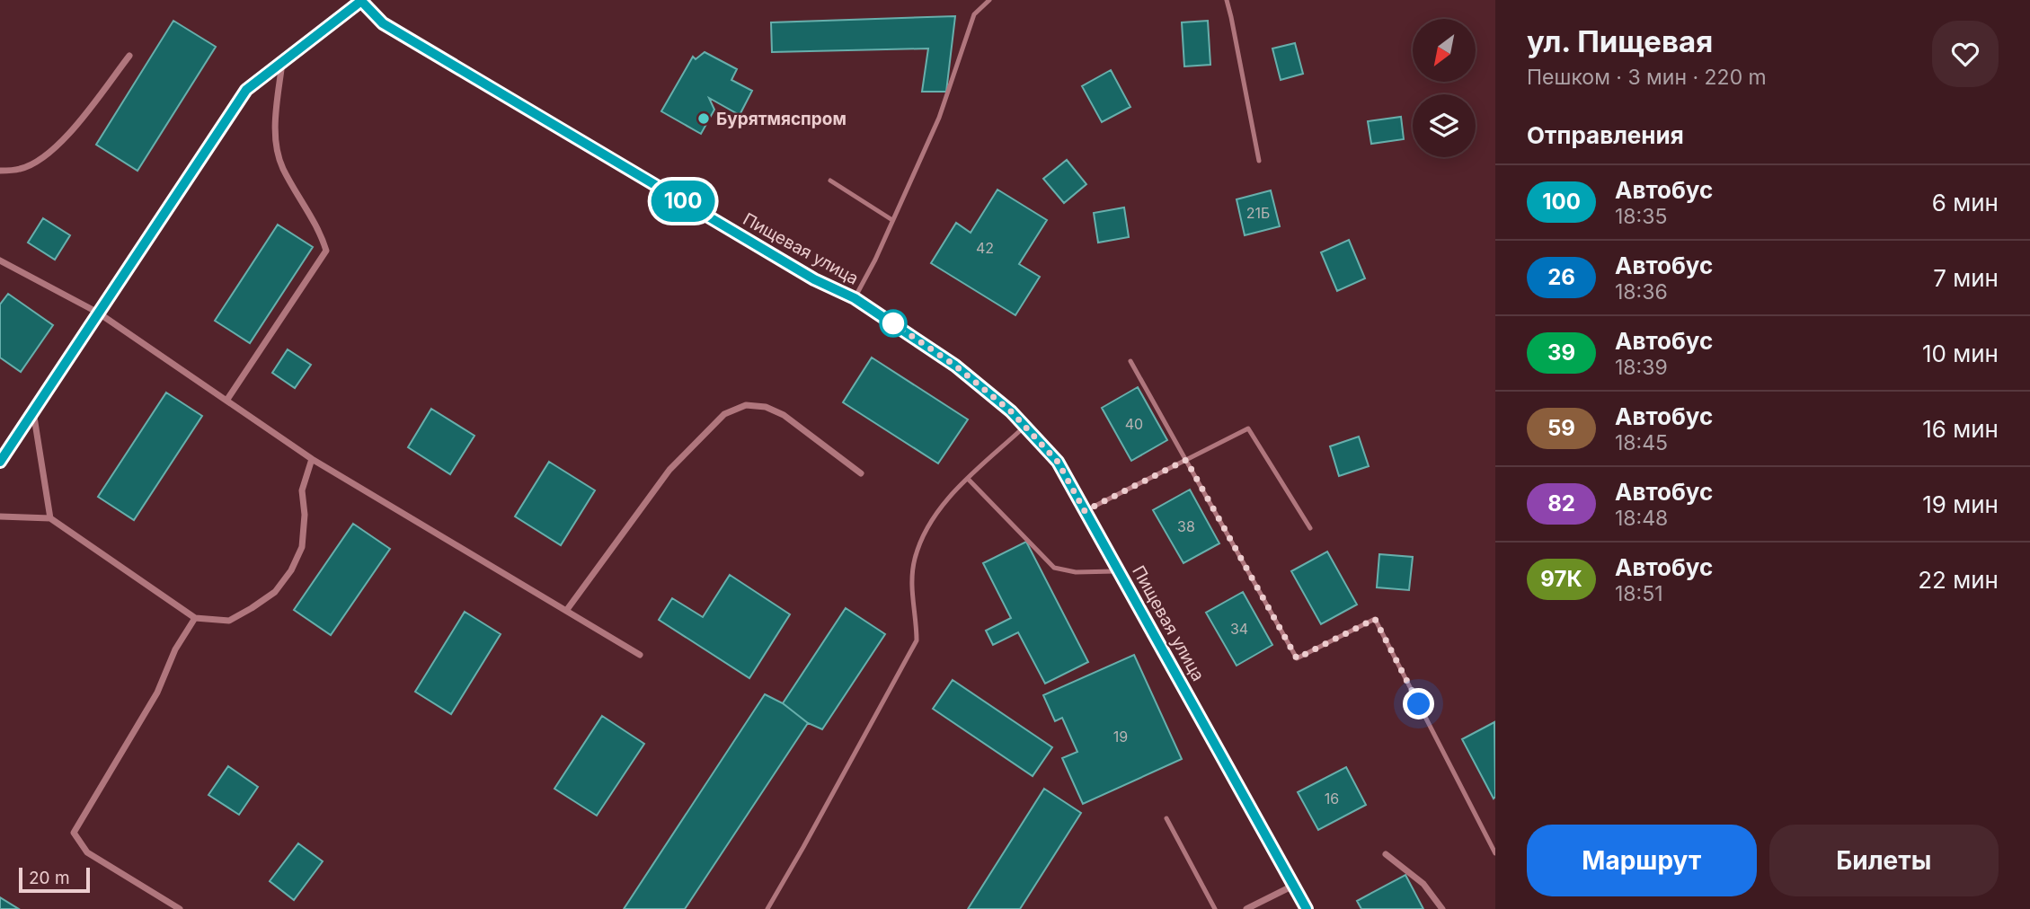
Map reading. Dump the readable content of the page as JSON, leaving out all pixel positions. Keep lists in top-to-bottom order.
{
  "streets": {
    "main road": ["Пищевая улица"]
  },
  "places": ["Бурятмяспром"],
  "lines": ["bus line 100"],
  "house_numbers": [
    "21Б",
    "42",
    "40",
    "38",
    "34",
    "19",
    "16"
  ],
  "scale_bar": "20 m",
  "north": "bottom left",
  "page": {
    "on_map": "100",
    "heading": [
      ["ул. Пищевая", "Пешком · 3 мин · 220 m"],
      "Отправления"
    ],
    "list": [
      {
        "mark": "100",
        "name": "Автобус",
        "note": "18:35",
        "value": "6 мин"
      },
      {
        "mark": "26",
        "name": "Автобус",
        "note": "18:36",
        "value": "7 мин"
      },
      {
        "mark": "39",
        "name": "Автобус",
        "note": "18:39",
        "value": "10 мин"
      },
      {
        "mark": "59",
        "name": "Автобус",
        "note": "18:45",
        "value": "16 мин"
      },
      {
        "mark": "82",
        "name": "Автобус",
        "note": "18:48",
        "value": "19 мин"
      },
      {
        "mark": "97К",
        "name": "Автобус",
        "note": "18:51",
        "value": "22 мин"
      }
    ],
    "buttons": ["Маршрут", "Билеты"],
    "scale": "20 m"
  }
}
